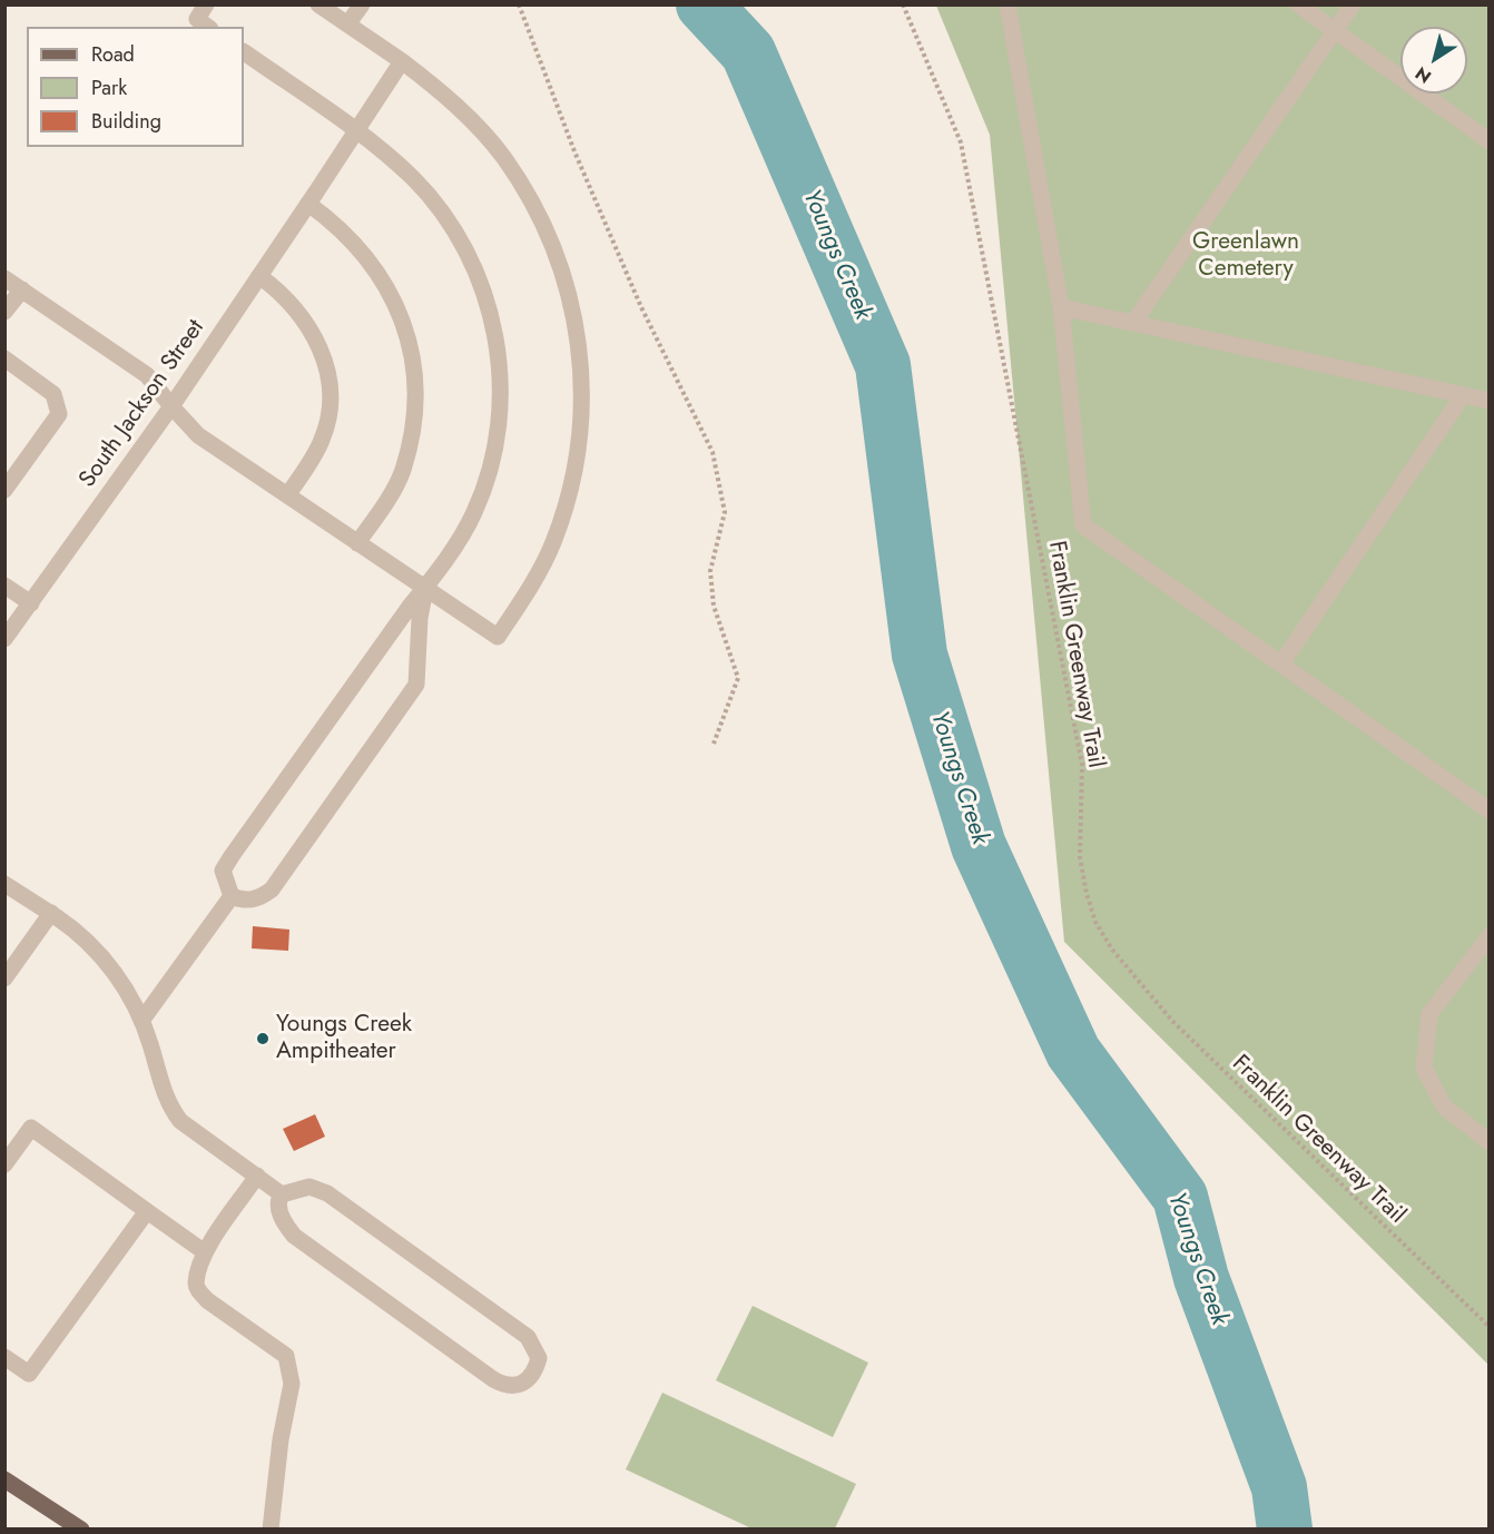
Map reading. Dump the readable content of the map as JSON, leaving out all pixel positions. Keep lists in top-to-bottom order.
{
  "streets": {
    "street": ["South Jackson Street"],
    "path": ["Franklin Greenway Trail"]
  },
  "water": ["Youngs Creek"],
  "parks": ["Greenlawn Cemetery"],
  "places": ["Youngs Creek Ampitheater"],
  "legend": ["Road", "Park", "Building"],
  "north": "bottom left"
}
